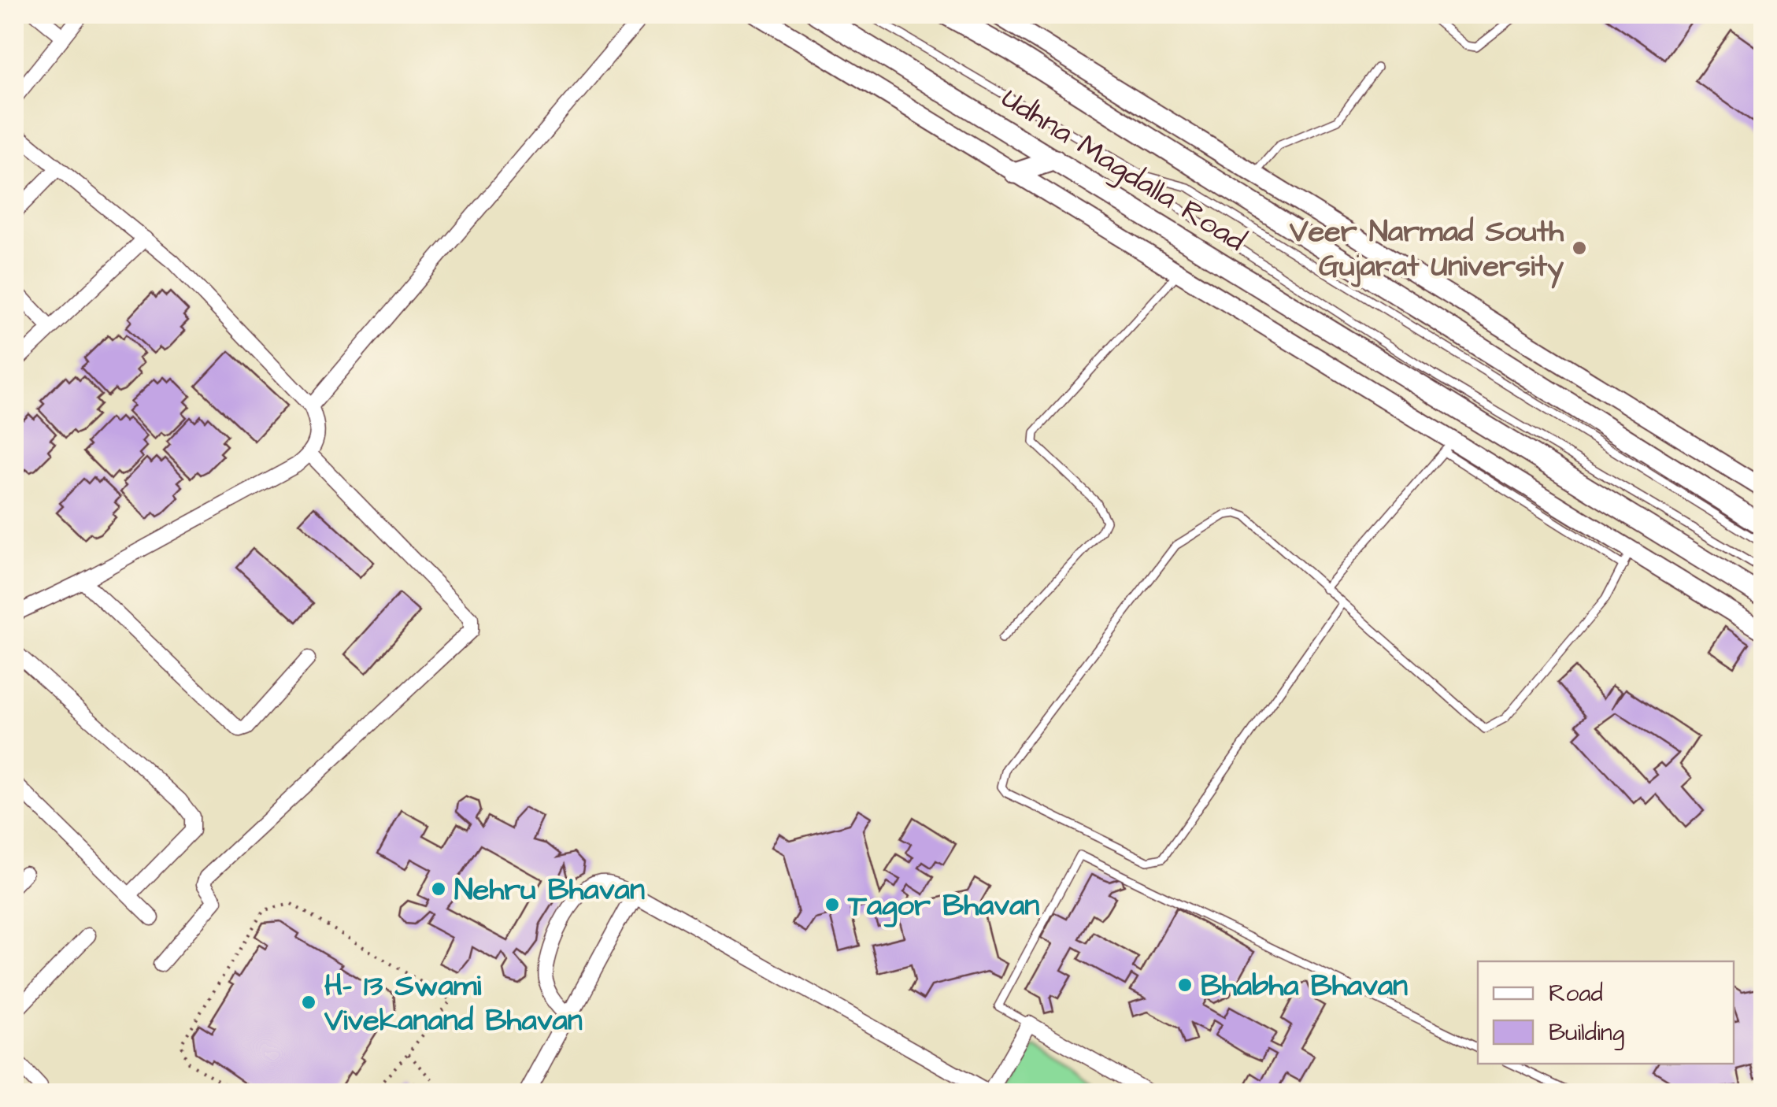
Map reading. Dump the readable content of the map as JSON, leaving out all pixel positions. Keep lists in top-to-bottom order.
{
  "streets": {
    "main road": ["Udhna Magdalla Road"]
  },
  "places": [
    "Veer Narmad South Gujarat University",
    "Nehru Bhavan",
    "Tagor Bhavan",
    "Bhabha Bhavan",
    "H- 13 Swami Vivekanand Bhavan"
  ],
  "legend": ["Road", "Building"]
}
